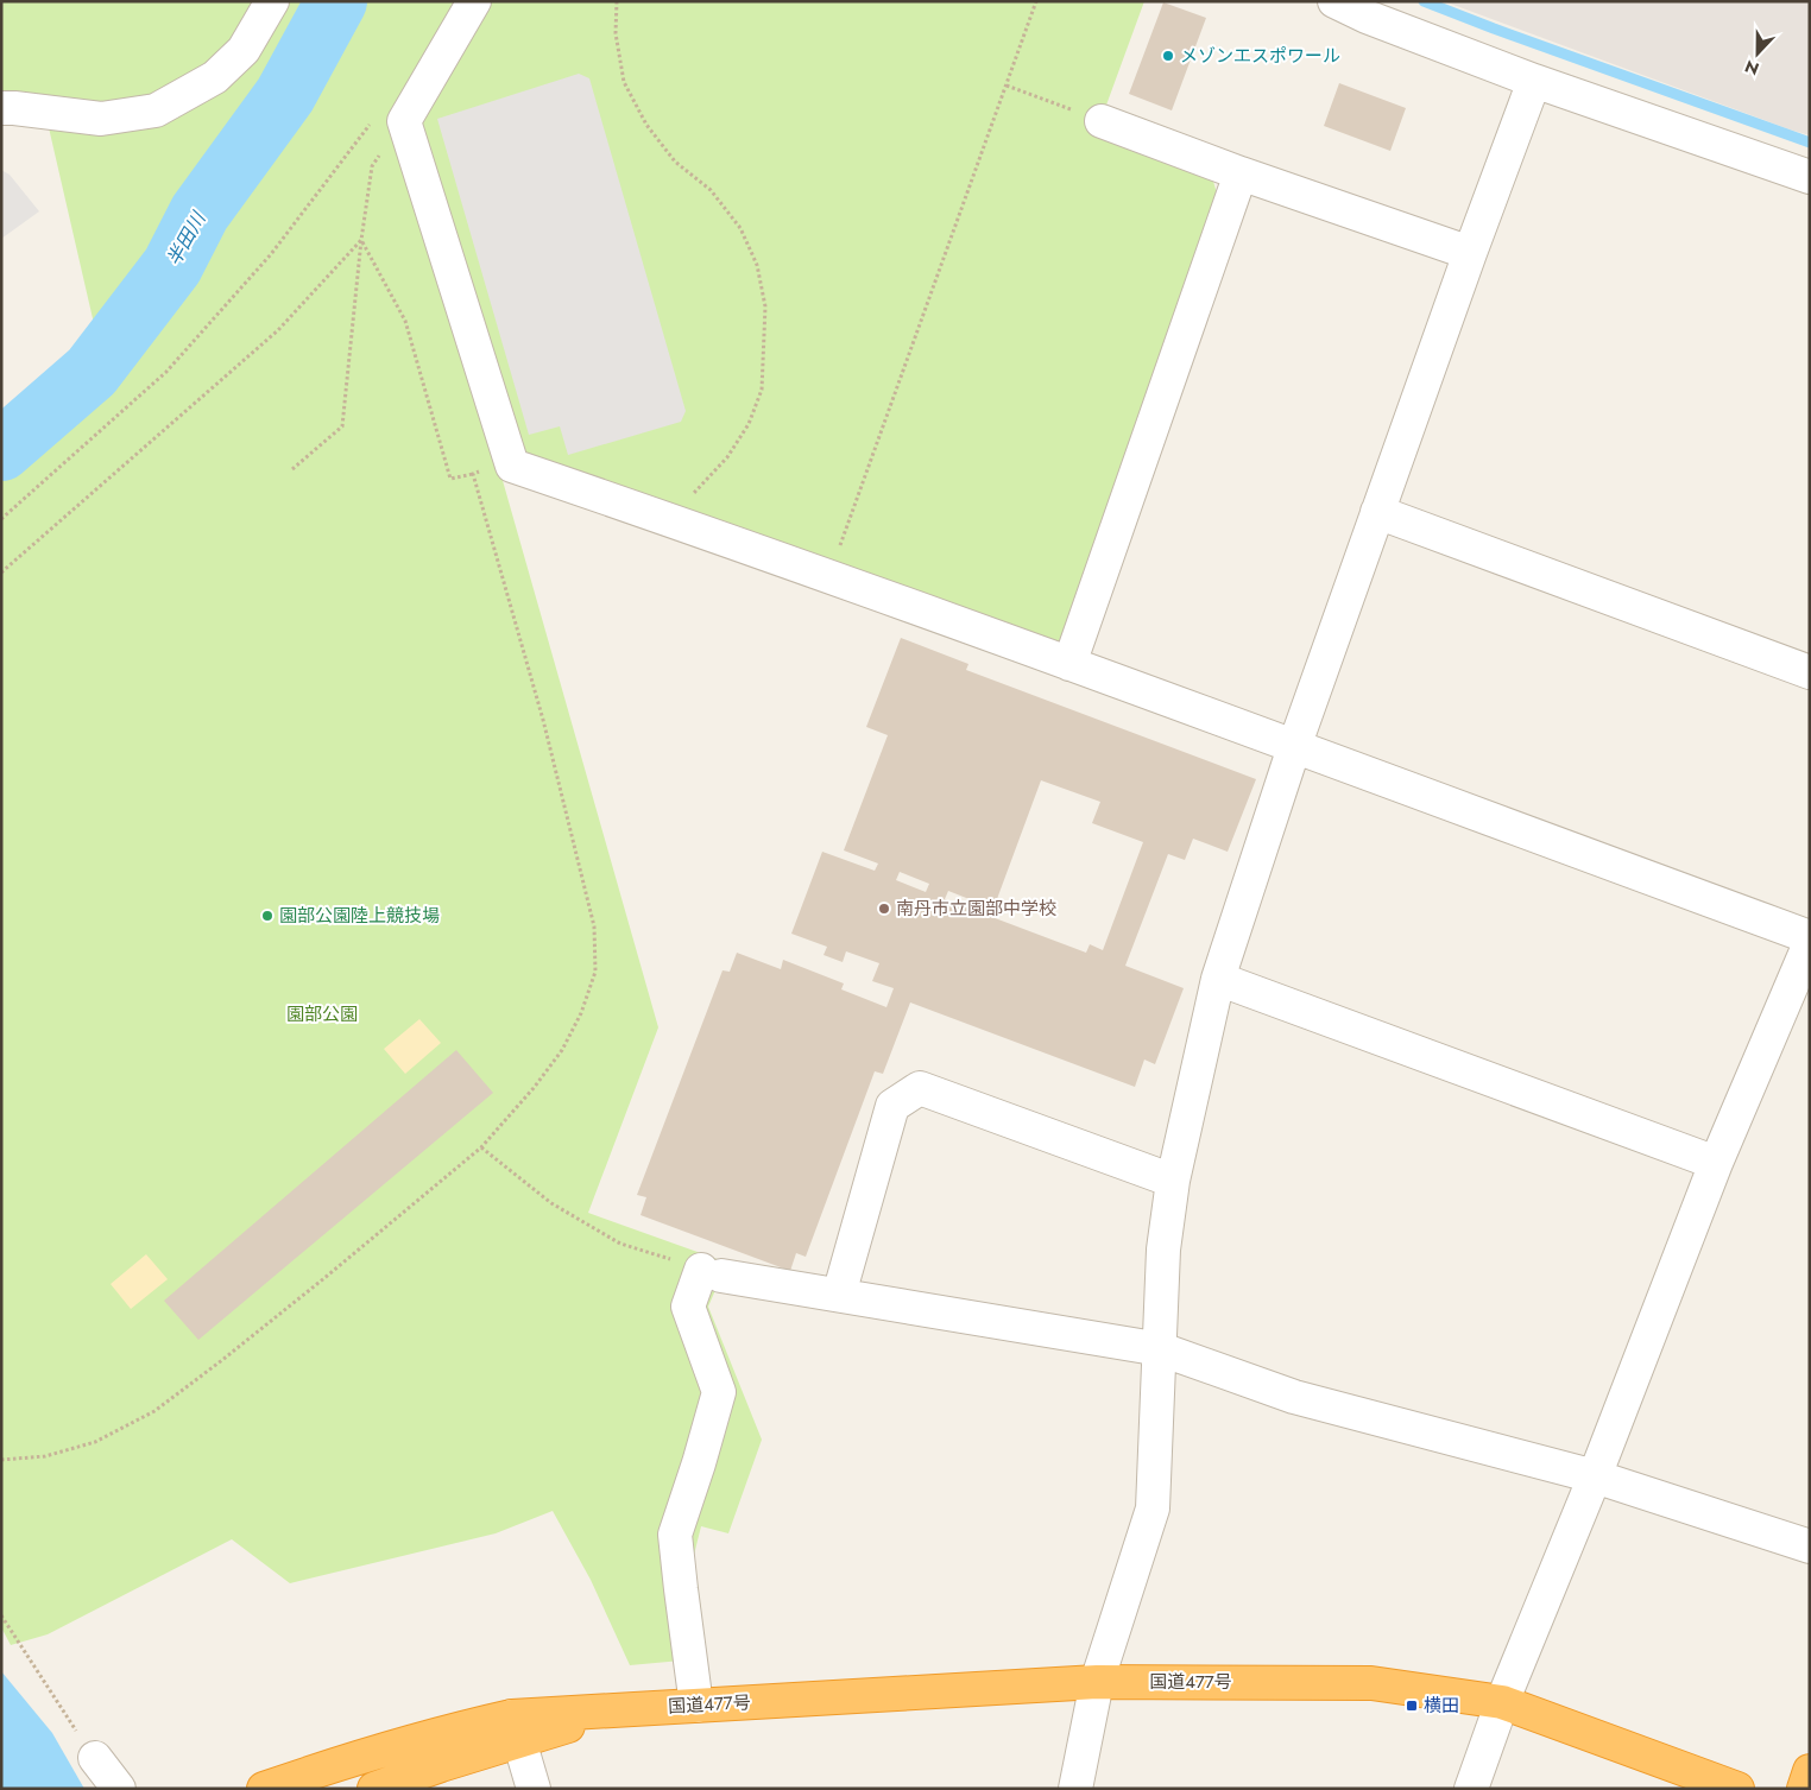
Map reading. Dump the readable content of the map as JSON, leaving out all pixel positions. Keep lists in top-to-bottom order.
{
  "streets": {
    "highway": ["国道477号"]
  },
  "water": ["半田川"],
  "parks": ["園部公園"],
  "places": {
    "other": ["メゾンエスポワール", "南丹市立園部中学校", "園部公園陸上競技場"],
    "transit": ["横田"]
  },
  "north": "bottom"
}
